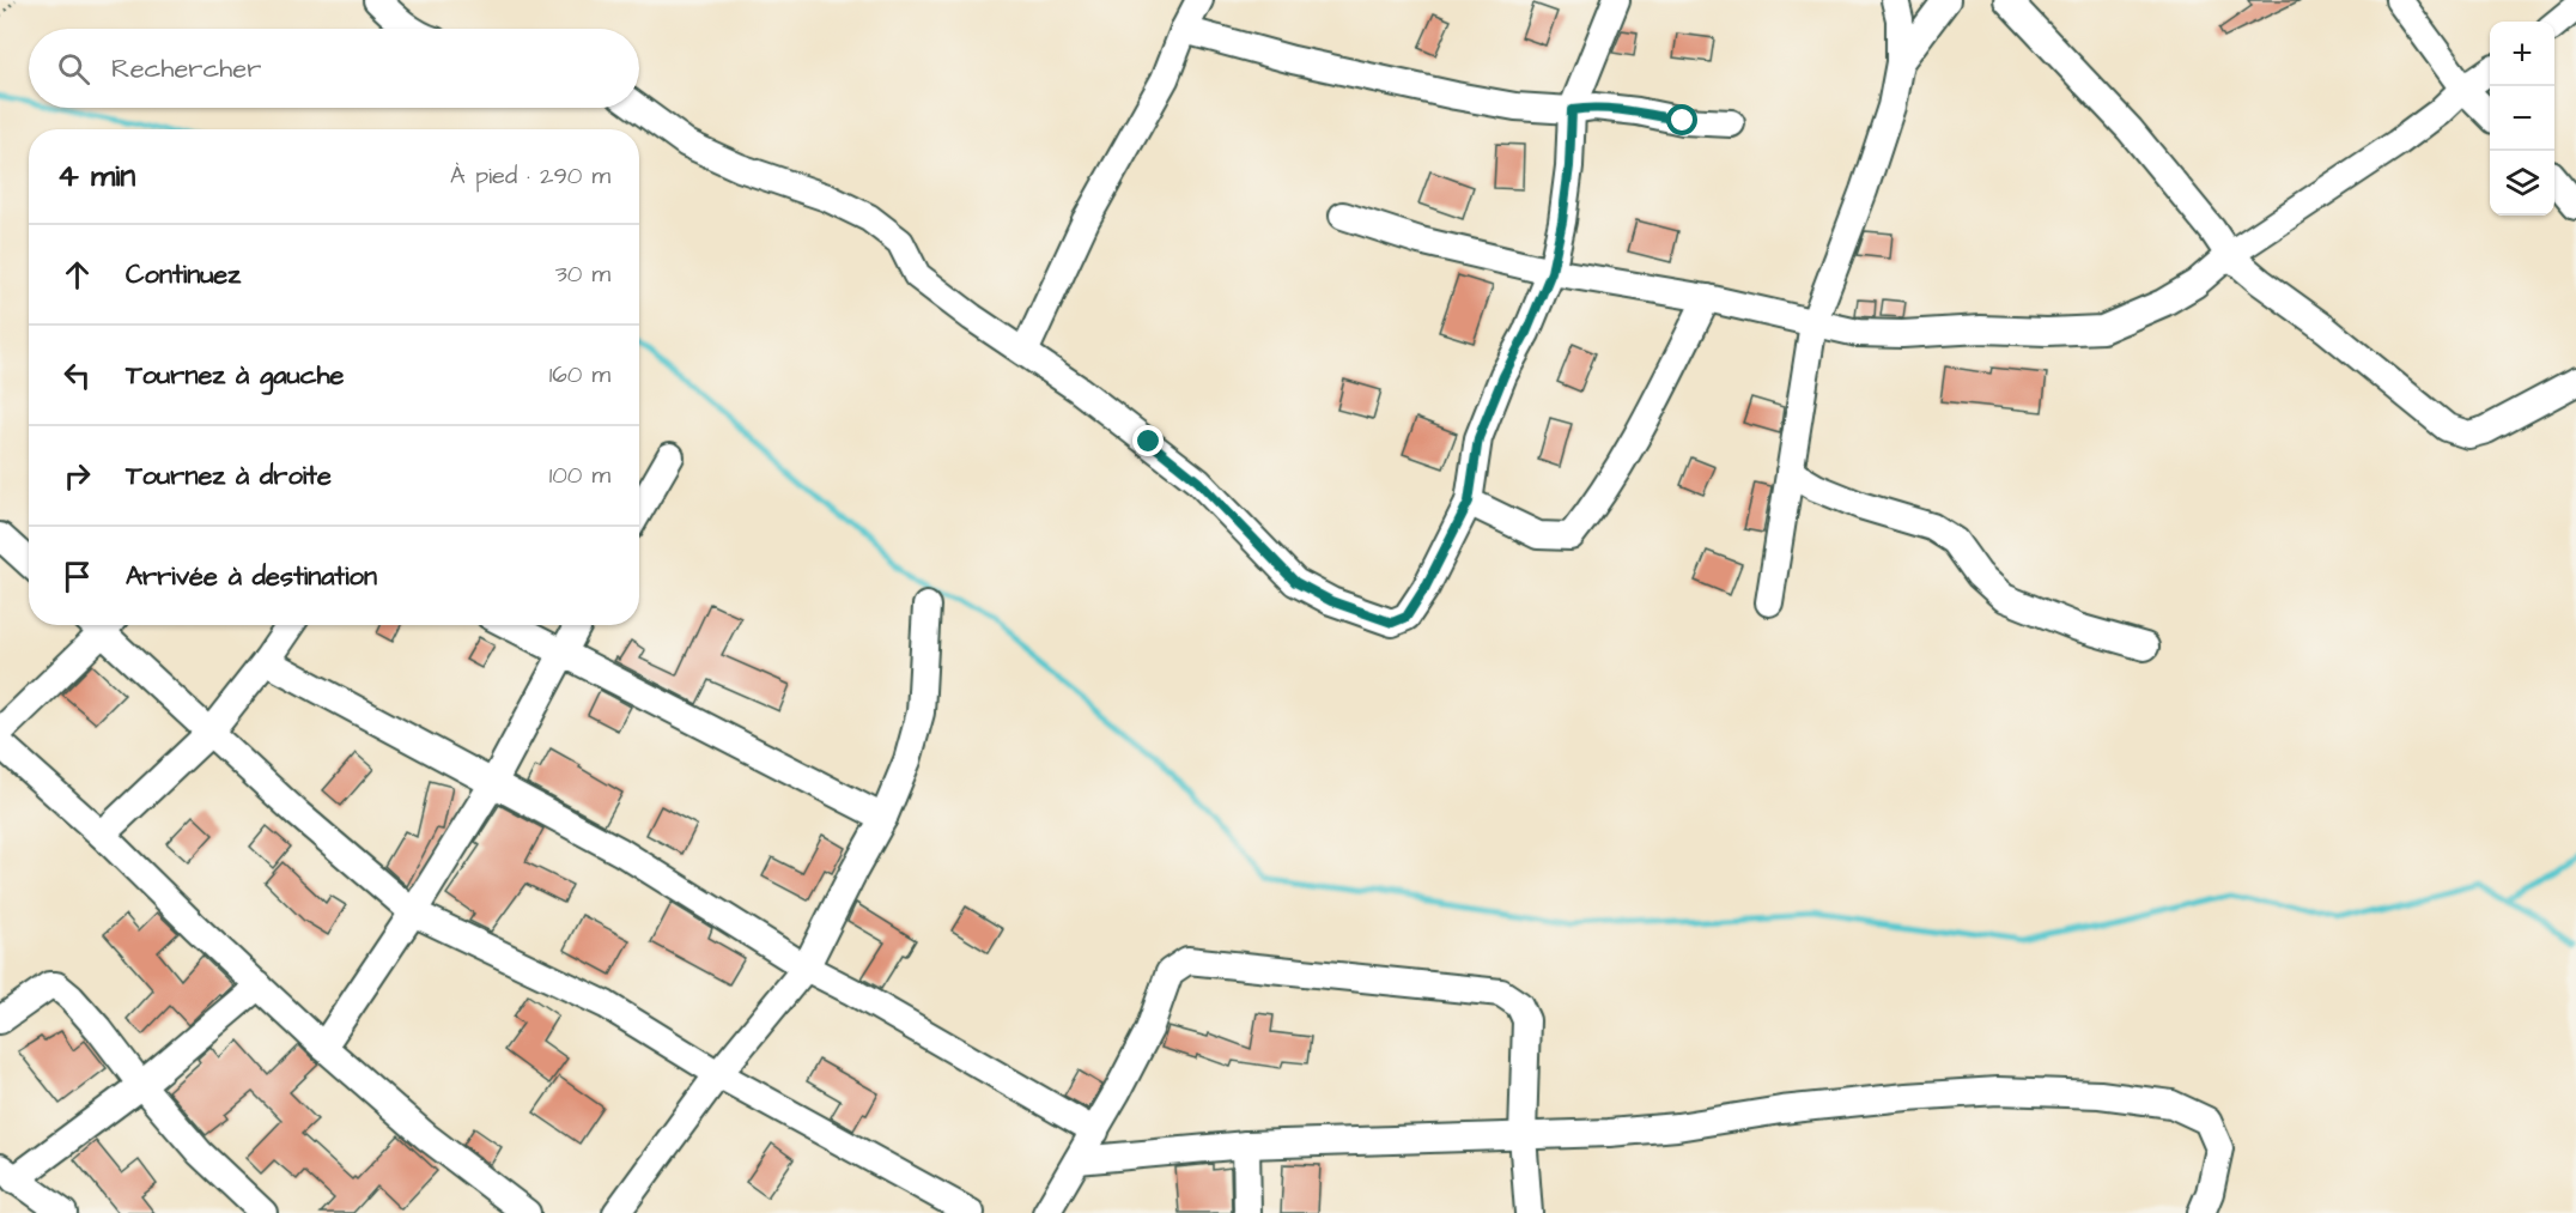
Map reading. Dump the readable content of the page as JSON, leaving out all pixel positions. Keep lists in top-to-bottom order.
{
  "page": {
    "map_buttons": ["+", "−"],
    "search": "Rechercher",
    "heading": ["4 min", "À pied · 290 m"],
    "list": [
      ["Continuez", "30 m"],
      ["Tournez à gauche", "160 m"],
      ["Tournez à droite", "100 m"],
      "Arrivée à destination"
    ]
  }
}
